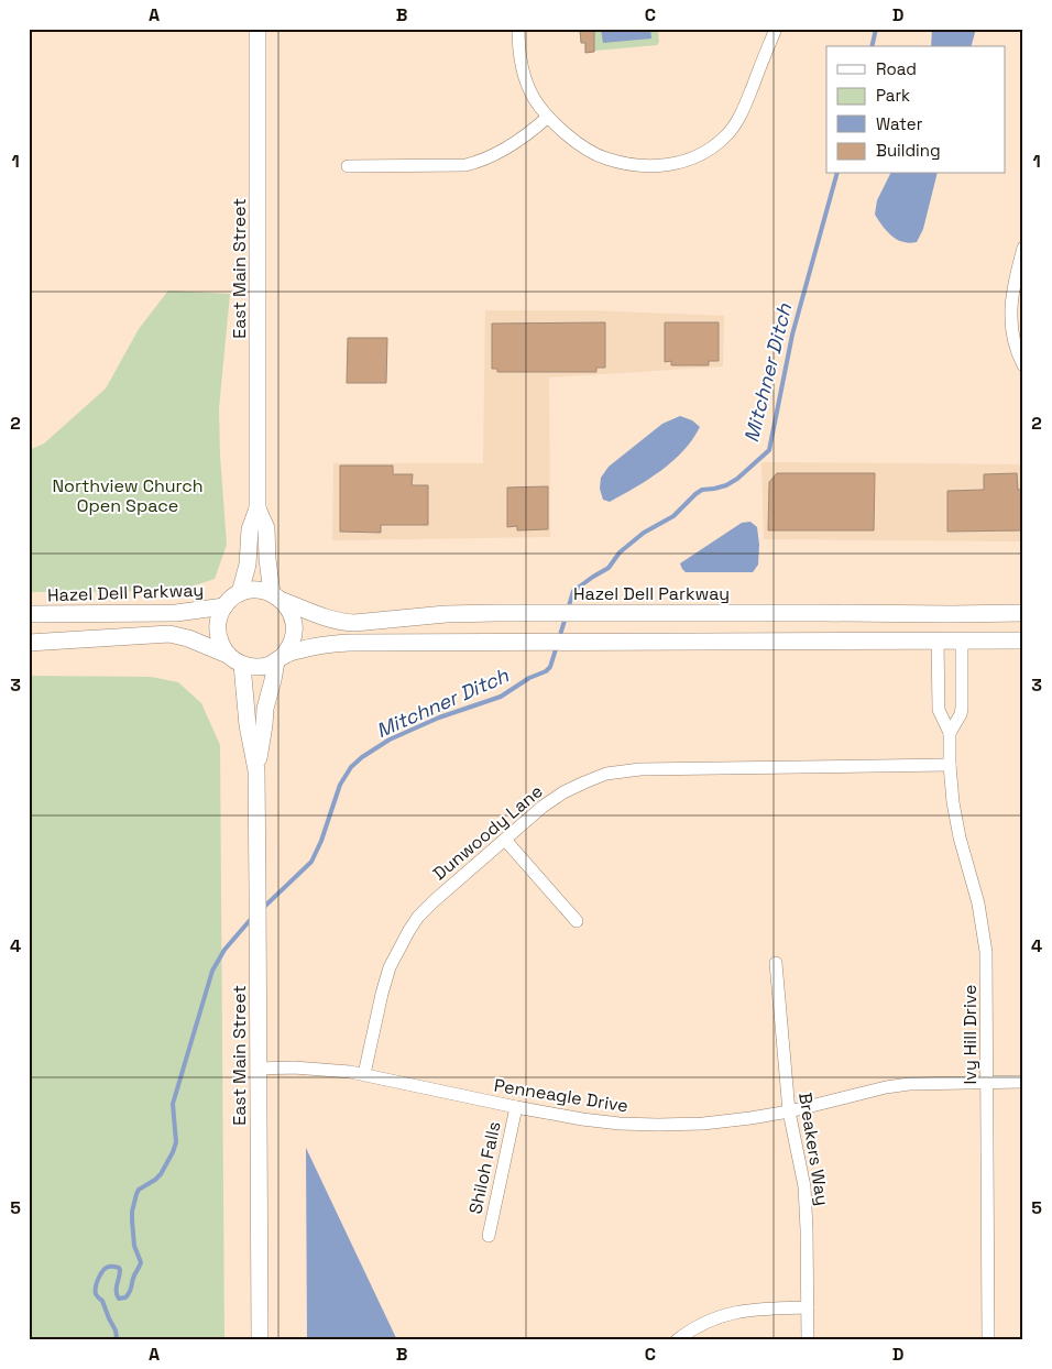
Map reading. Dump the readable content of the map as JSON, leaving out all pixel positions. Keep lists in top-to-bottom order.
{
  "streets": {
    "main road": ["East Main Street", "Hazel Dell Parkway"],
    "street": [
      "Dunwoody Lane",
      "Ivy Hill Drive",
      "Penneagle Drive",
      "Breakers Way",
      "Shiloh Falls"
    ]
  },
  "crossings": [
    ["East Main Street", "Hazel Dell Parkway"],
    ["East Main Street", "Penneagle Drive"],
    ["Dunwoody Lane", "Ivy Hill Drive"],
    ["Dunwoody Lane", "Penneagle Drive"],
    ["Ivy Hill Drive", "Penneagle Drive"],
    ["Penneagle Drive", "Breakers Way"],
    ["Penneagle Drive", "Shiloh Falls"]
  ],
  "water": ["Mitchner Ditch"],
  "parks": ["Northview Church Open Space"],
  "legend": [
    "Road",
    "Park",
    "Water",
    "Building"
  ],
  "grid": {
    "columns": [
      "A",
      "B",
      "C",
      "D"
    ],
    "rows": [
      "1",
      "2",
      "3",
      "4",
      "5"
    ]
  }
}
